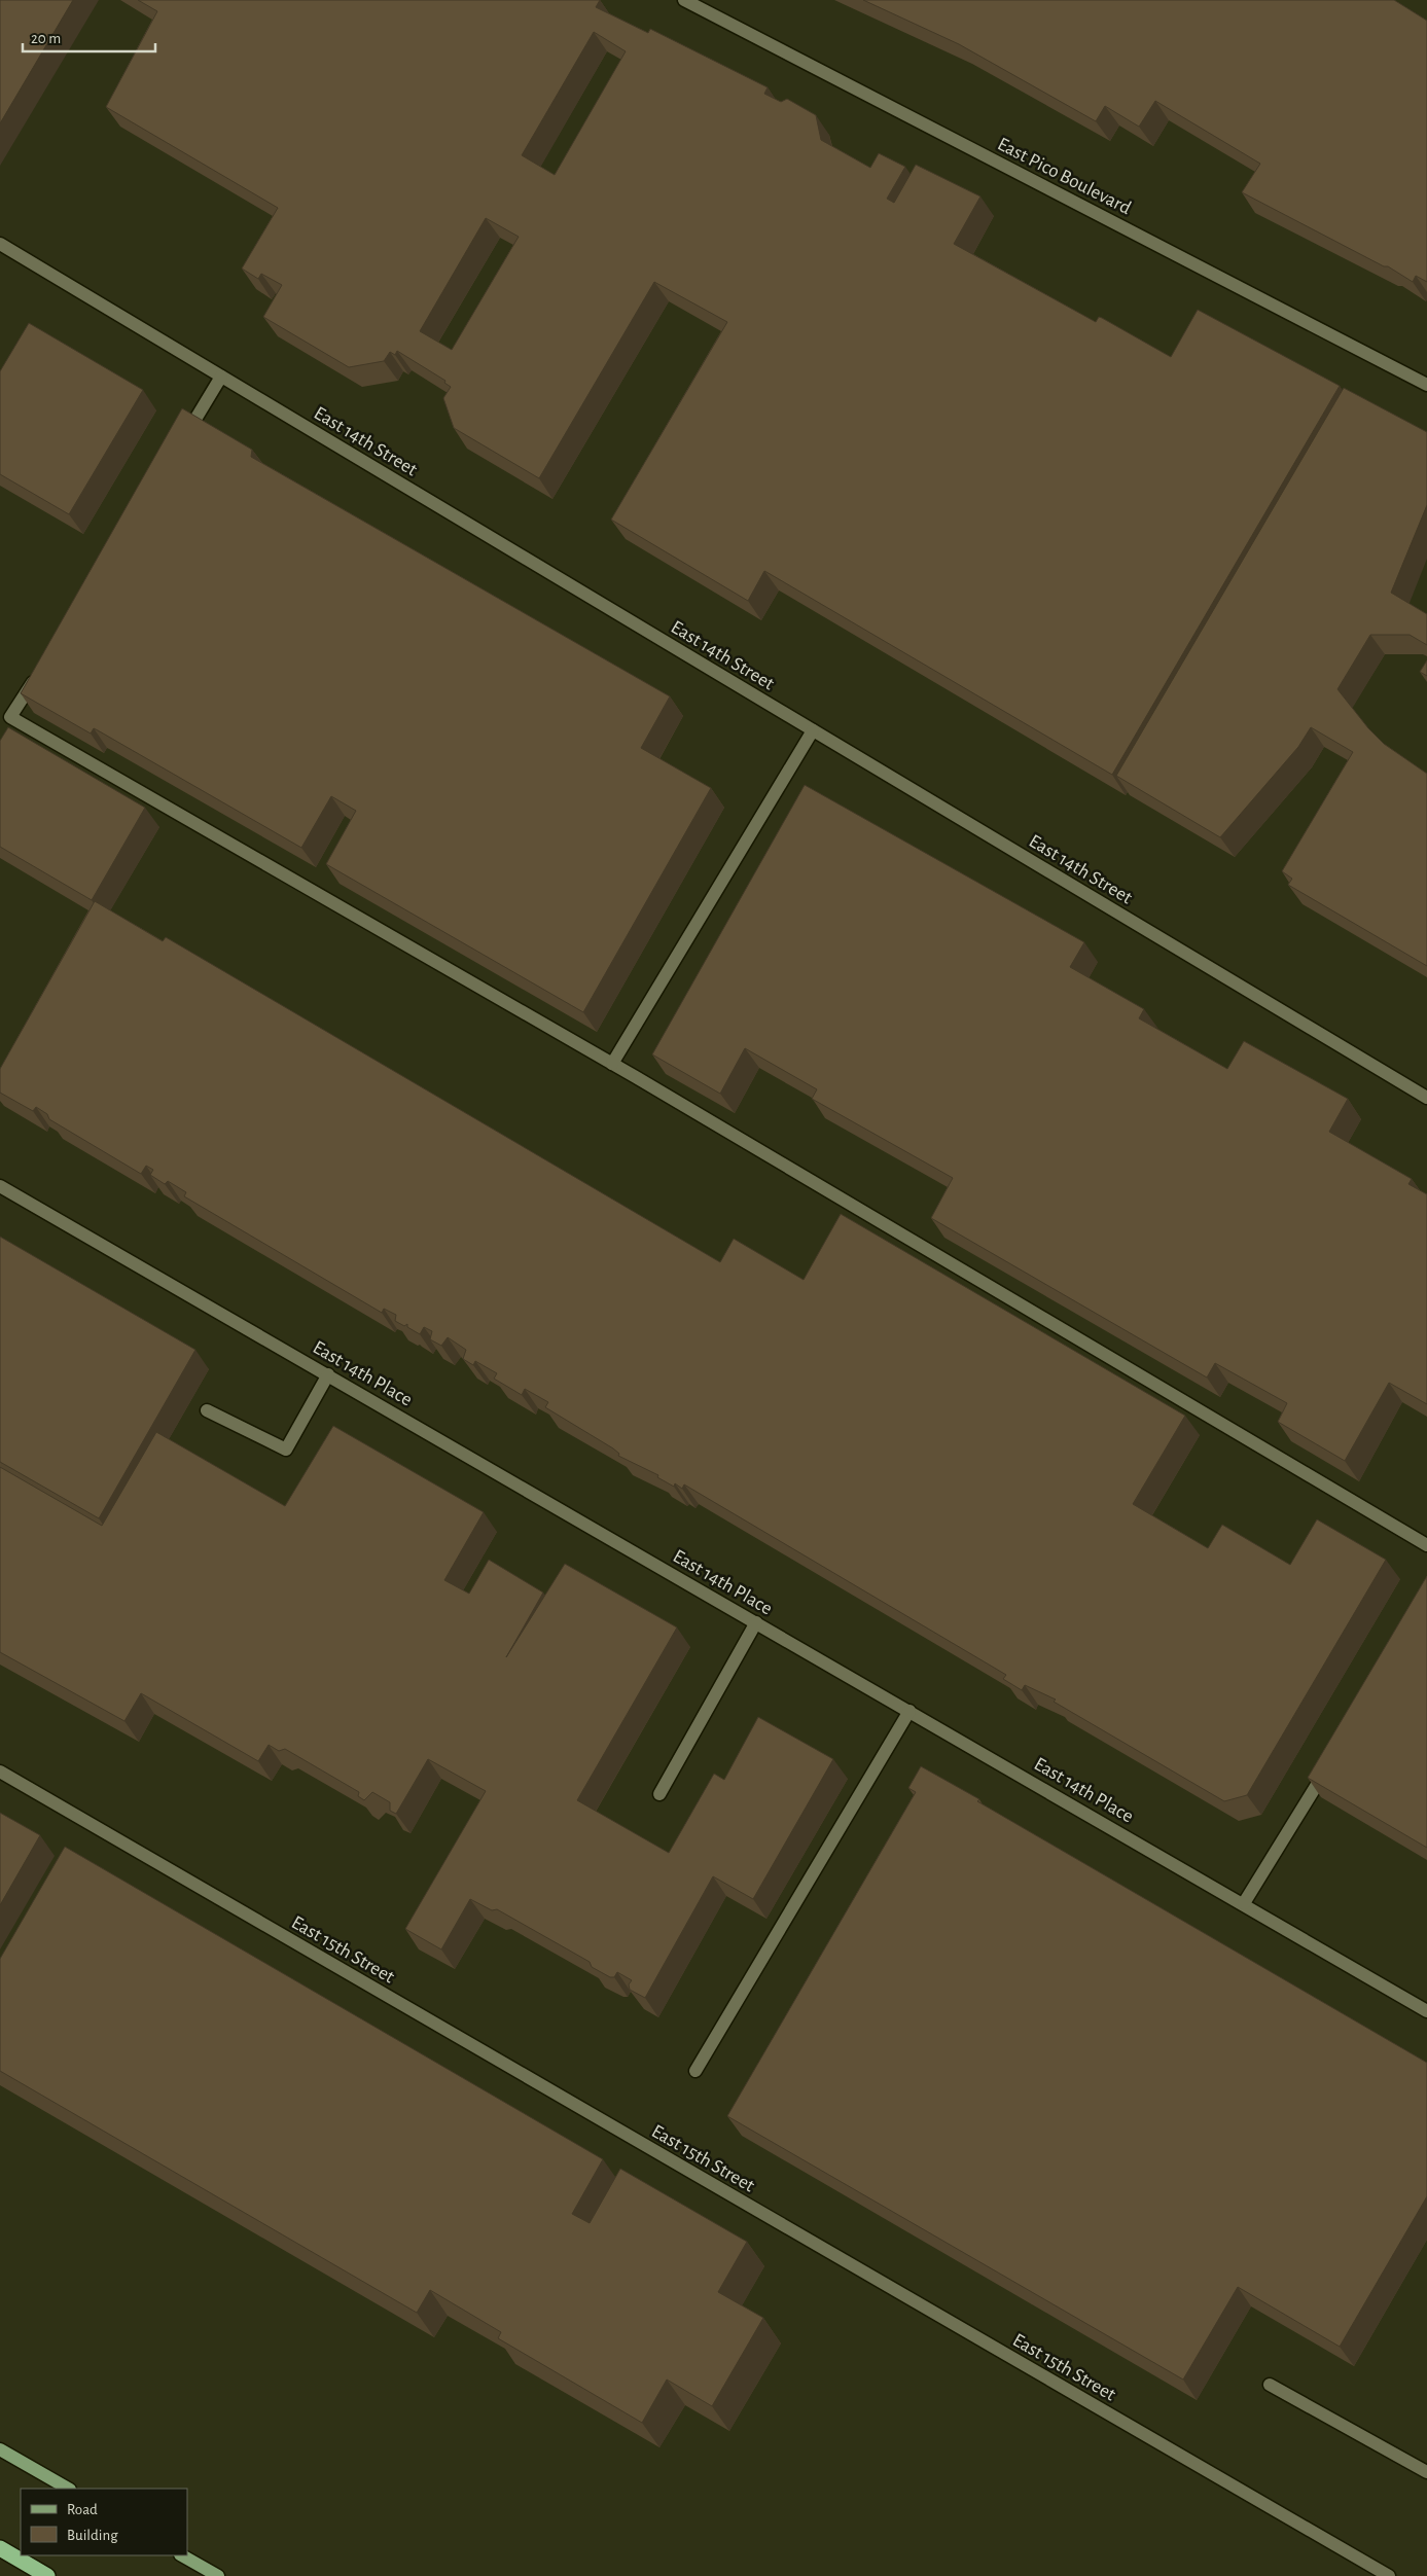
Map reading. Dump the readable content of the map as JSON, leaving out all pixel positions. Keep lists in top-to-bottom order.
{
  "streets": {
    "street": [
      "East Pico Boulevard",
      "East 14th Street",
      "East 14th Place",
      "East 15th Street"
    ]
  },
  "legend": ["Road", "Building"],
  "scale_bar": "20 m"
}
